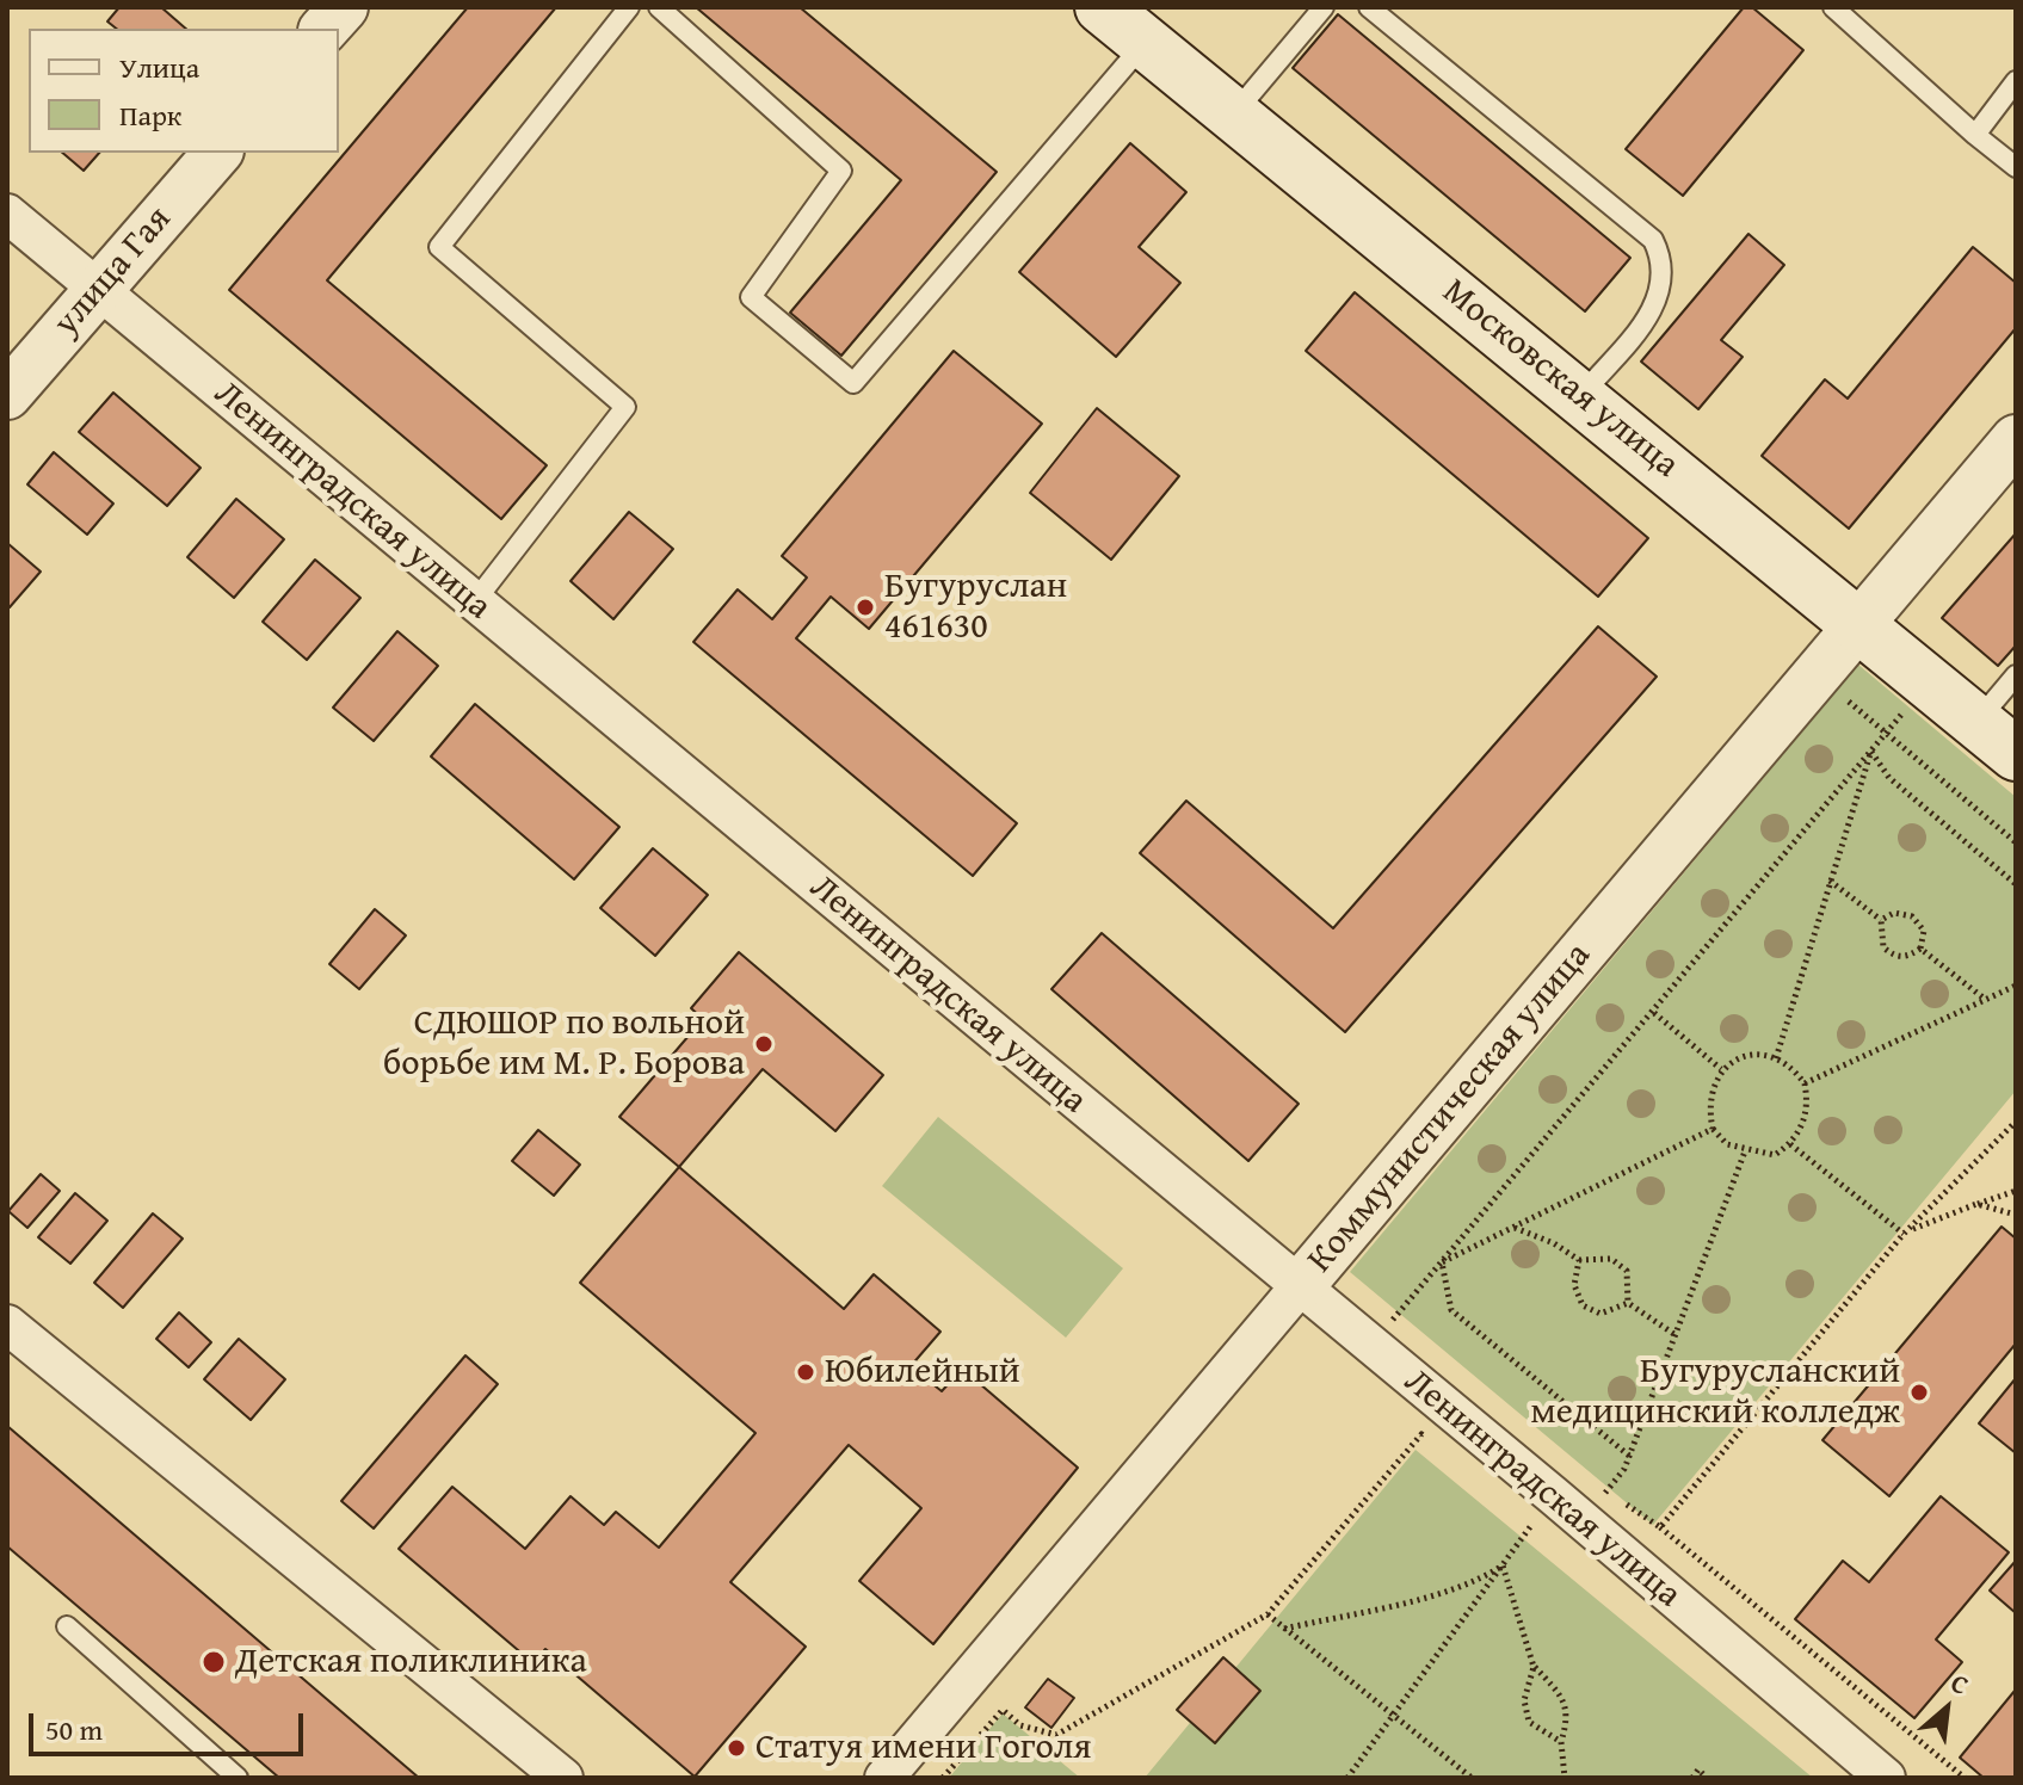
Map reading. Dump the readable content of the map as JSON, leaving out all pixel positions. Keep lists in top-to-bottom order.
{
  "streets": {
    "main road": ["Московская улица"],
    "street": ["улица Гая", "Ленинградская улица", "Коммунистическая улица"]
  },
  "crossings": [
    ["улица Гая", "Ленинградская улица"],
    ["Московская улица", "Коммунистическая улица"],
    ["Ленинградская улица", "Коммунистическая улица"]
  ],
  "places": [
    "Бугуруслан 461630",
    "СДЮШОР по вольной борьбе им М. Р. Борова",
    "Юбилейный",
    "Бугурусланский медицинский колледж",
    "Детская поликлиника",
    "Статуя имени Гоголя"
  ],
  "legend": ["Улица", "Парк"],
  "scale_bar": "50 m",
  "north": "top right"
}
